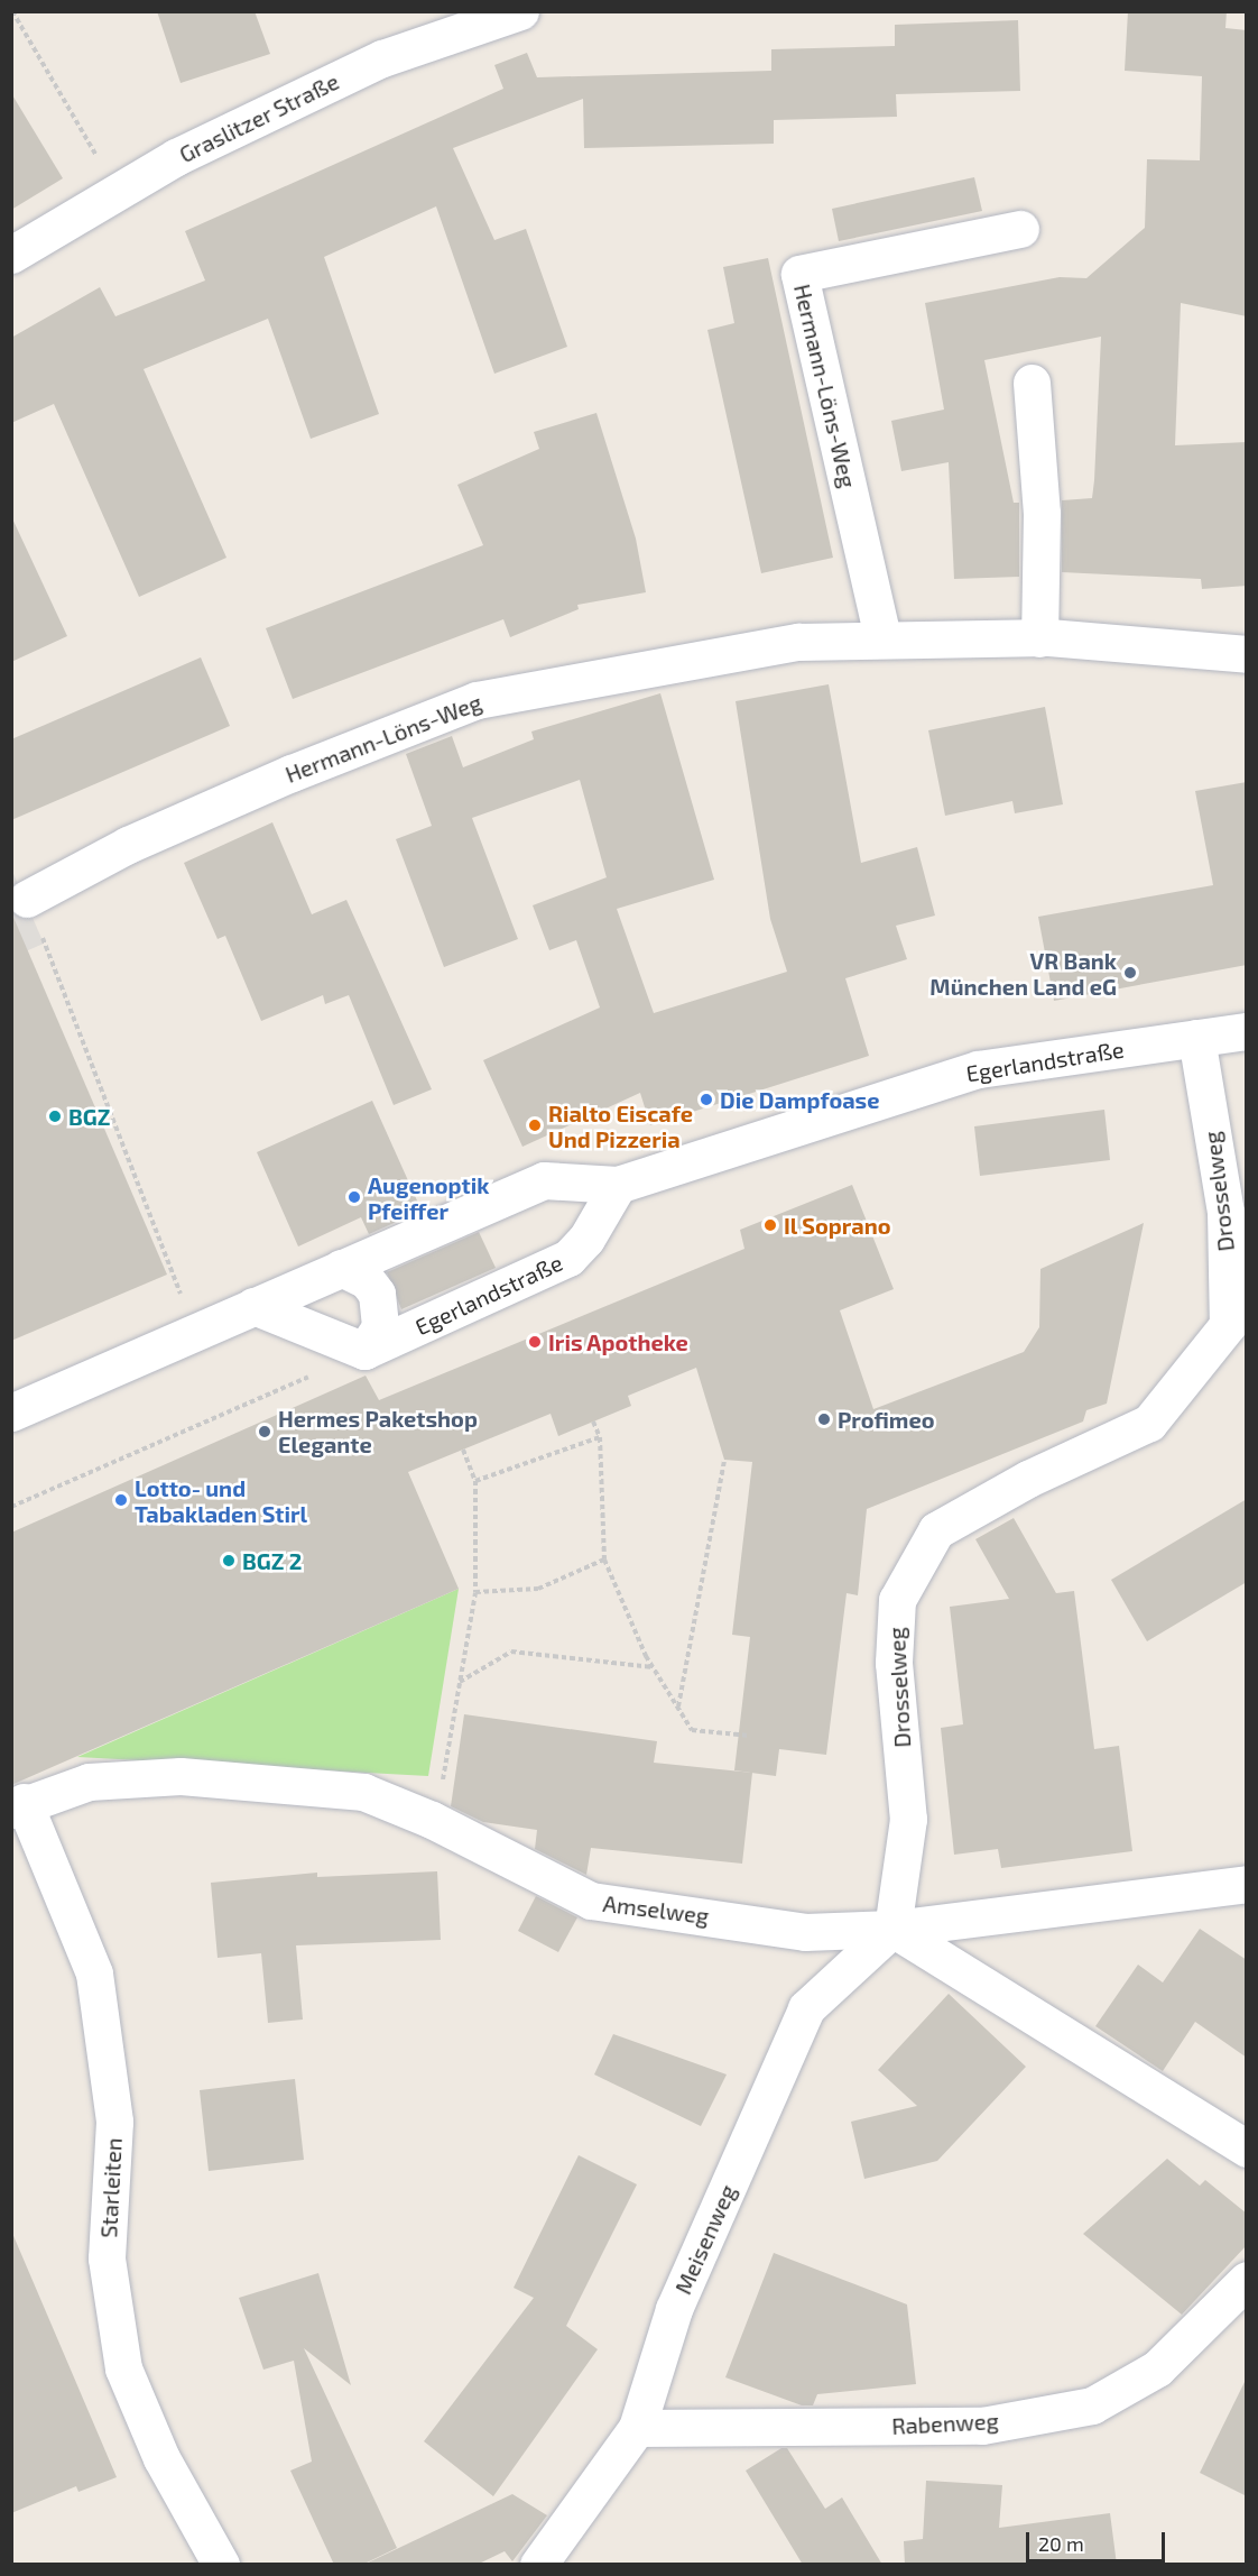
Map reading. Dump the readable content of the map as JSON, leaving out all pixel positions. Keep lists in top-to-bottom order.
{
  "streets": {
    "street": [
      "Graslitzer Straße",
      "Hermann-Löns-Weg",
      "Egerlandstraße",
      "Drosselweg",
      "Amselweg",
      "Starleiten",
      "Meisenweg",
      "Rabenweg"
    ]
  },
  "crossings": [
    ["Egerlandstraße", "Drosselweg"],
    ["Drosselweg", "Amselweg"],
    ["Drosselweg", "Meisenweg"],
    ["Amselweg", "Starleiten"],
    ["Amselweg", "Meisenweg"],
    ["Meisenweg", "Rabenweg"]
  ],
  "places": [
    "VR Bank München Land eG",
    "Die Dampfoase",
    "BGZ",
    "Rialto Eiscafe Und Pizzeria",
    "Augenoptik Pfeiffer",
    "Il Soprano",
    "Iris Apotheke",
    "Profimeo",
    "Hermes Paketshop Elegante",
    "Lotto- und Tabakladen Stirl",
    "BGZ 2"
  ],
  "scale_bar": "20 m"
}
